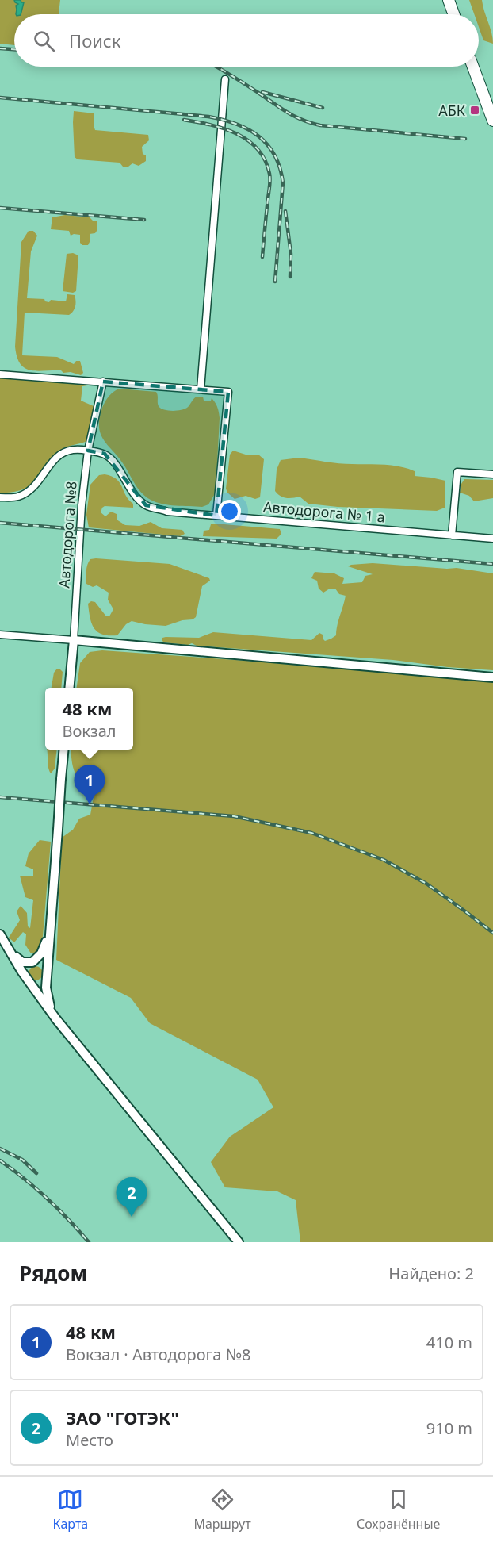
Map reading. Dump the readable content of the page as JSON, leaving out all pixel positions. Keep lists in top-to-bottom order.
{
  "streets": {
    "street": ["Автодорога № 1 а", "Автодорога №8"]
  },
  "crossings": [
    ["Автодорога № 1 а", "Автодорога №8"]
  ],
  "places": {
    "transit": ["АБК"]
  },
  "page": {
    "search": "Поиск",
    "popup": ["48 км", "Вокзал"],
    "pins": ["1", "2"],
    "heading": ["Рядом", "Найдено: 2"],
    "list": [
      {
        "mark": "1",
        "name": "48 км",
        "note": "Вокзал · Автодорога №8",
        "value": "410 m"
      },
      {
        "mark": "2",
        "name": "ЗАО \"ГОТЭК\"",
        "note": "Место",
        "value": "910 m"
      }
    ],
    "nav": ["Карта", "Маршрут", "Сохранённые"]
  }
}
